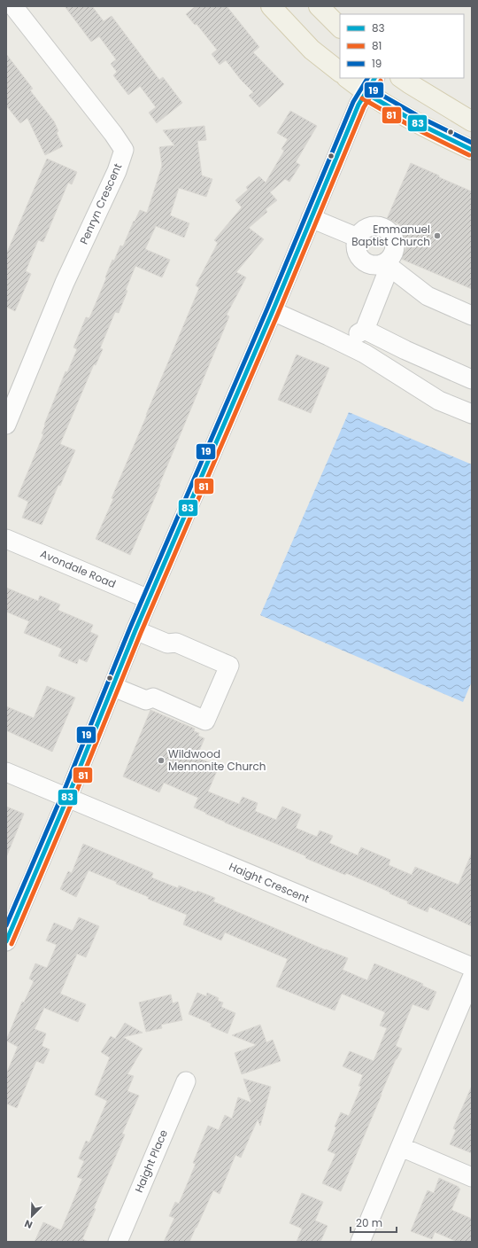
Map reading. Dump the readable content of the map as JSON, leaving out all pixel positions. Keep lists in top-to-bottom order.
{
  "streets": {
    "street": [
      "Penryn Crescent",
      "Avondale Road",
      "Haight Crescent",
      "Haight Place"
    ]
  },
  "places": ["Emmanuel Baptist Church", "Wildwood Mennonite Church"],
  "lines": ["transit line 83", "transit line 19", "transit line 81"],
  "legend": ["83", "81", "19"],
  "scale_bar": "20 m",
  "north": "bottom left"
}
